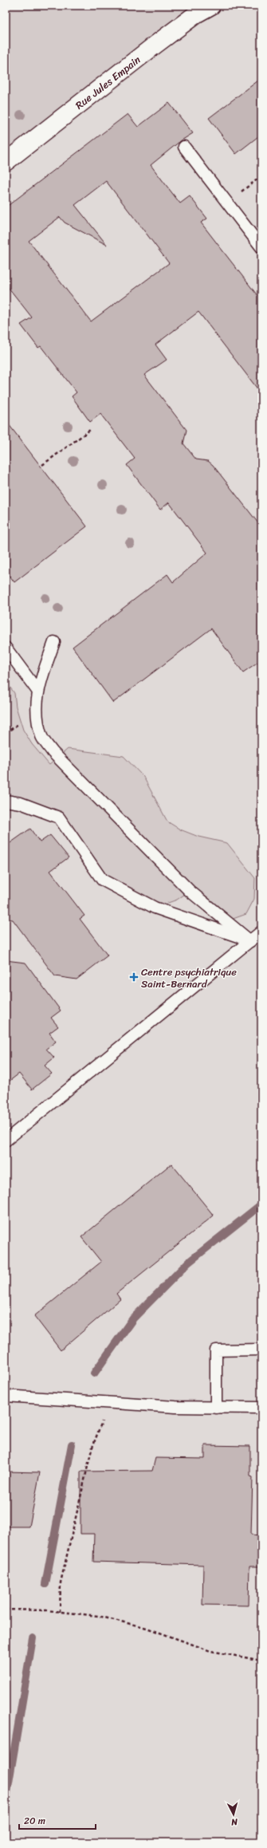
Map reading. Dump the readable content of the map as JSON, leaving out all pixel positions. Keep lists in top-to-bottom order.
{
  "streets": {
    "street": ["Rue Jules Empain"]
  },
  "places": {
    "health": ["Centre psychiatrique Saint-Bernard"]
  },
  "scale_bar": "20 m",
  "north": "bottom"
}
